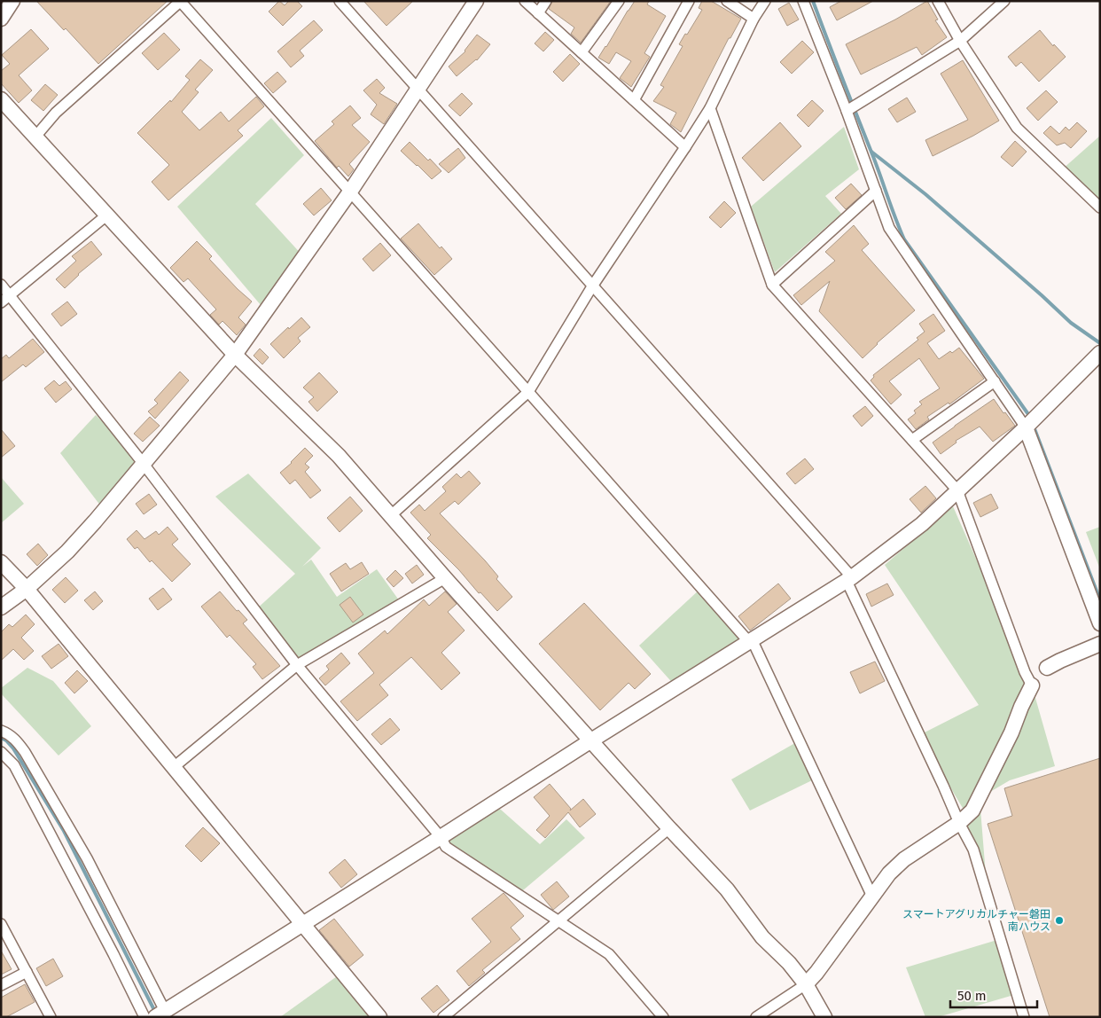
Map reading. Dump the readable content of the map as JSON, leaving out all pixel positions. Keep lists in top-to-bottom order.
{
  "places": ["スマートアグリカルチャー磐田 南ハウス"],
  "scale_bar": "50 m"
}
